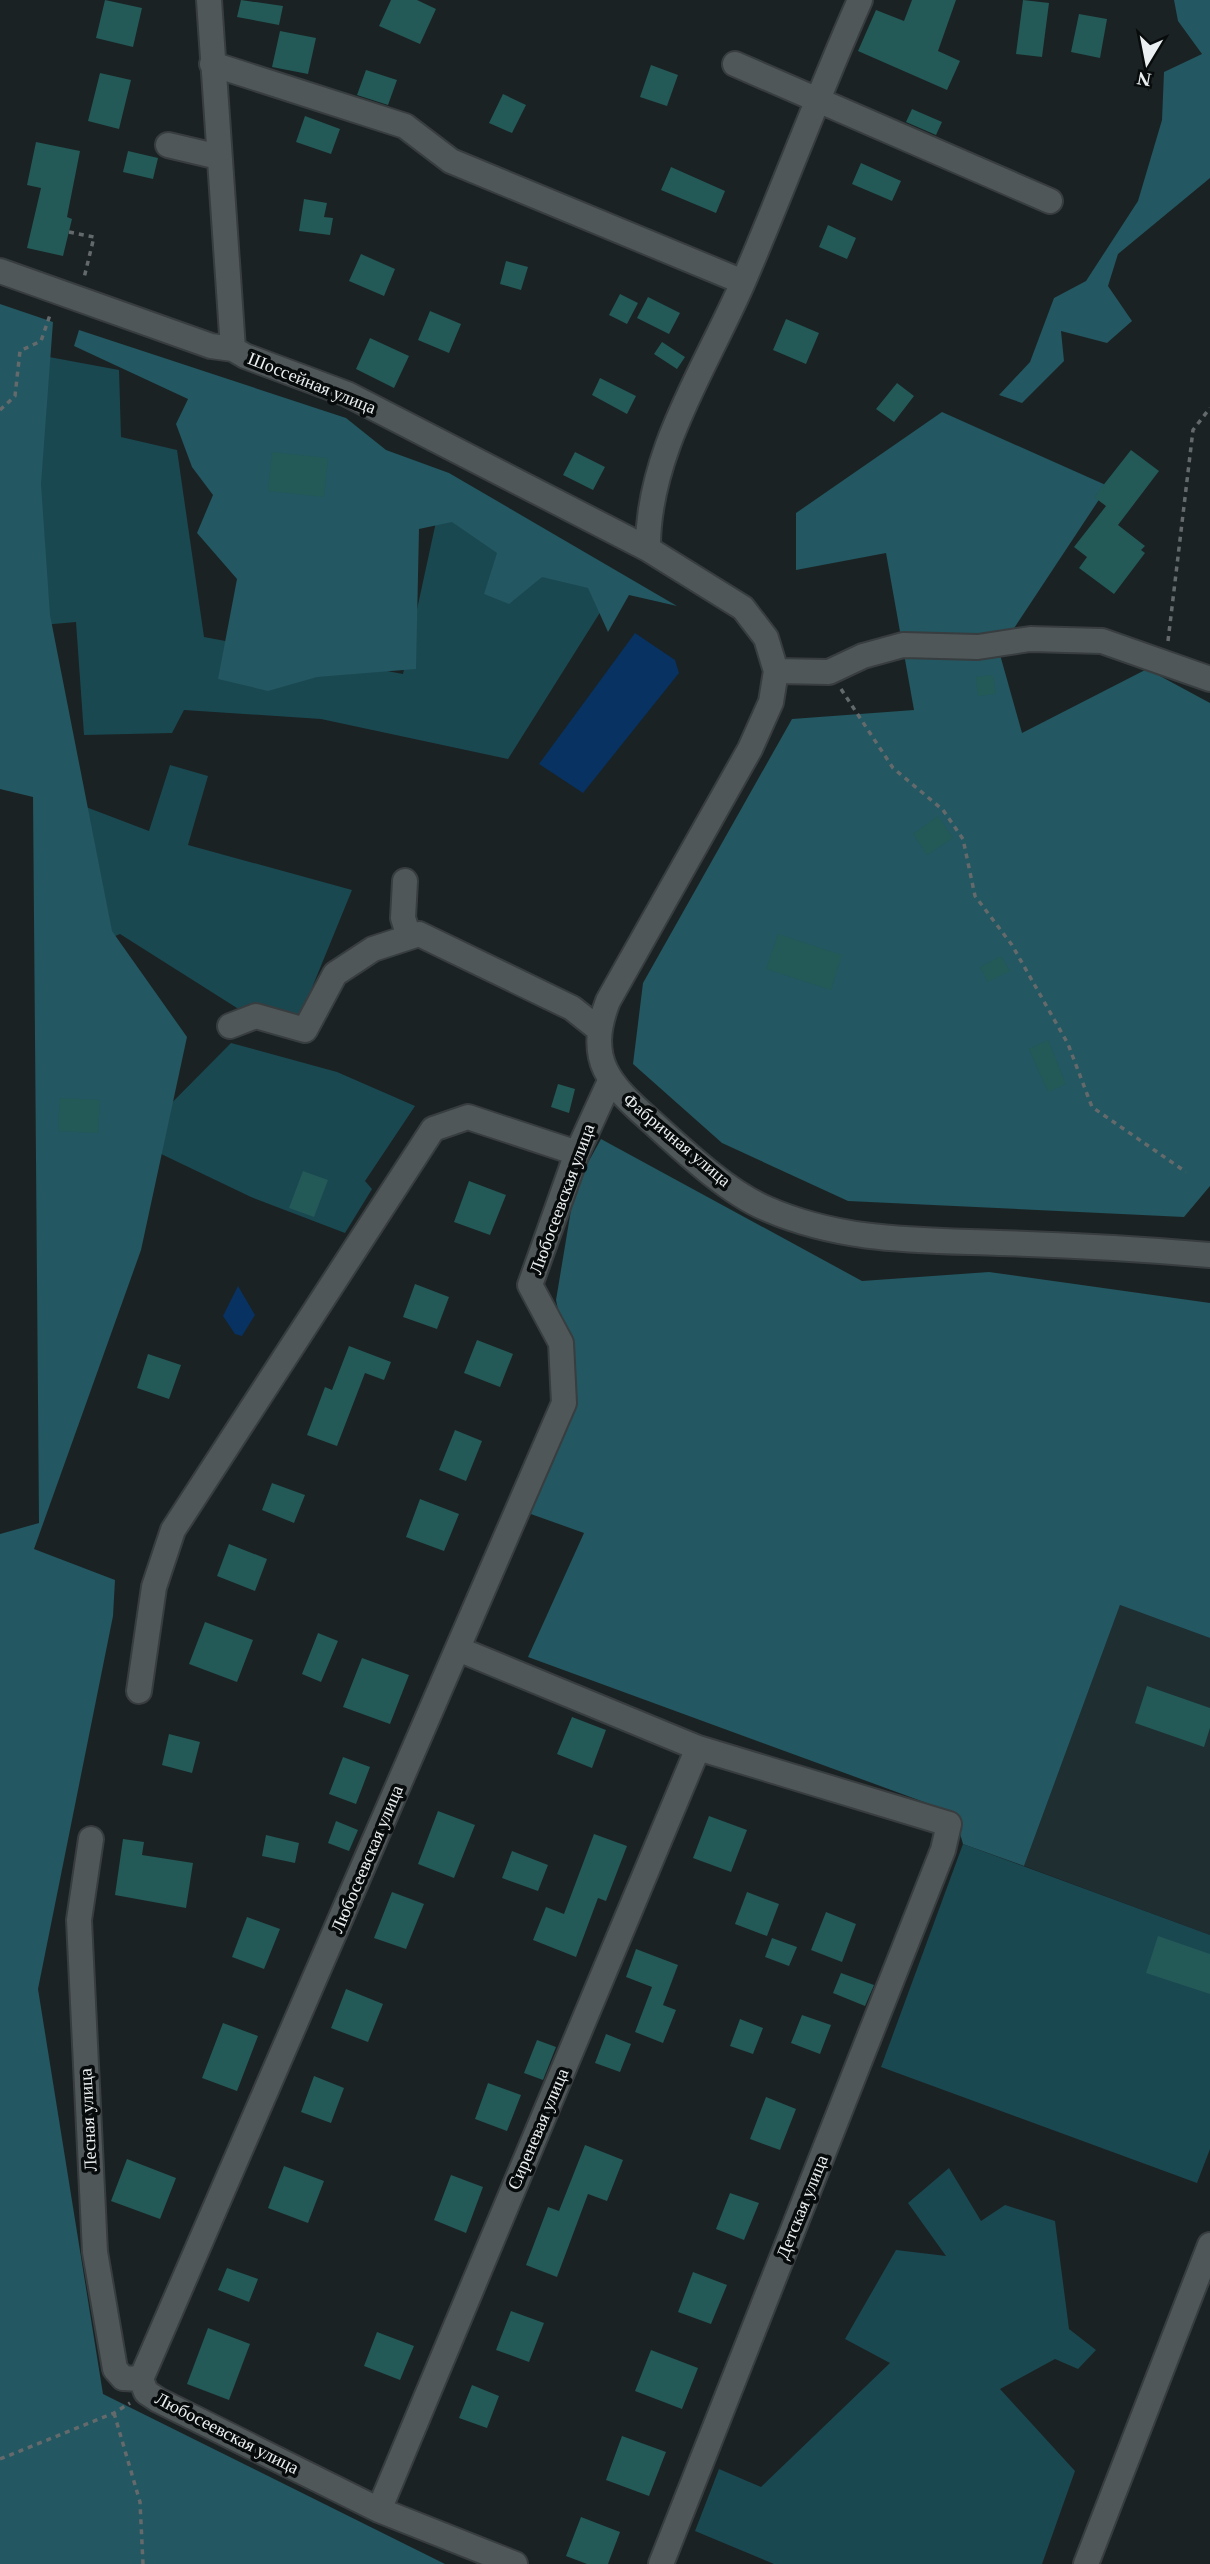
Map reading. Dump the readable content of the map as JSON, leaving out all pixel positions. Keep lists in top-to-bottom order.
{
  "streets": {
    "street": [
      "Шоссейная улица",
      "Фабричная улица",
      "Любосеевская улица",
      "Лесная улица",
      "Сиреневая улица",
      "Детская улица"
    ]
  },
  "crossings": [
    ["Фабричная улица", "Любосеевская улица"],
    ["Любосеевская улица", "Лесная улица"],
    ["Любосеевская улица", "Сиреневая улица"],
    ["Сиреневая улица", "Детская улица"]
  ],
  "north": "bottom"
}
